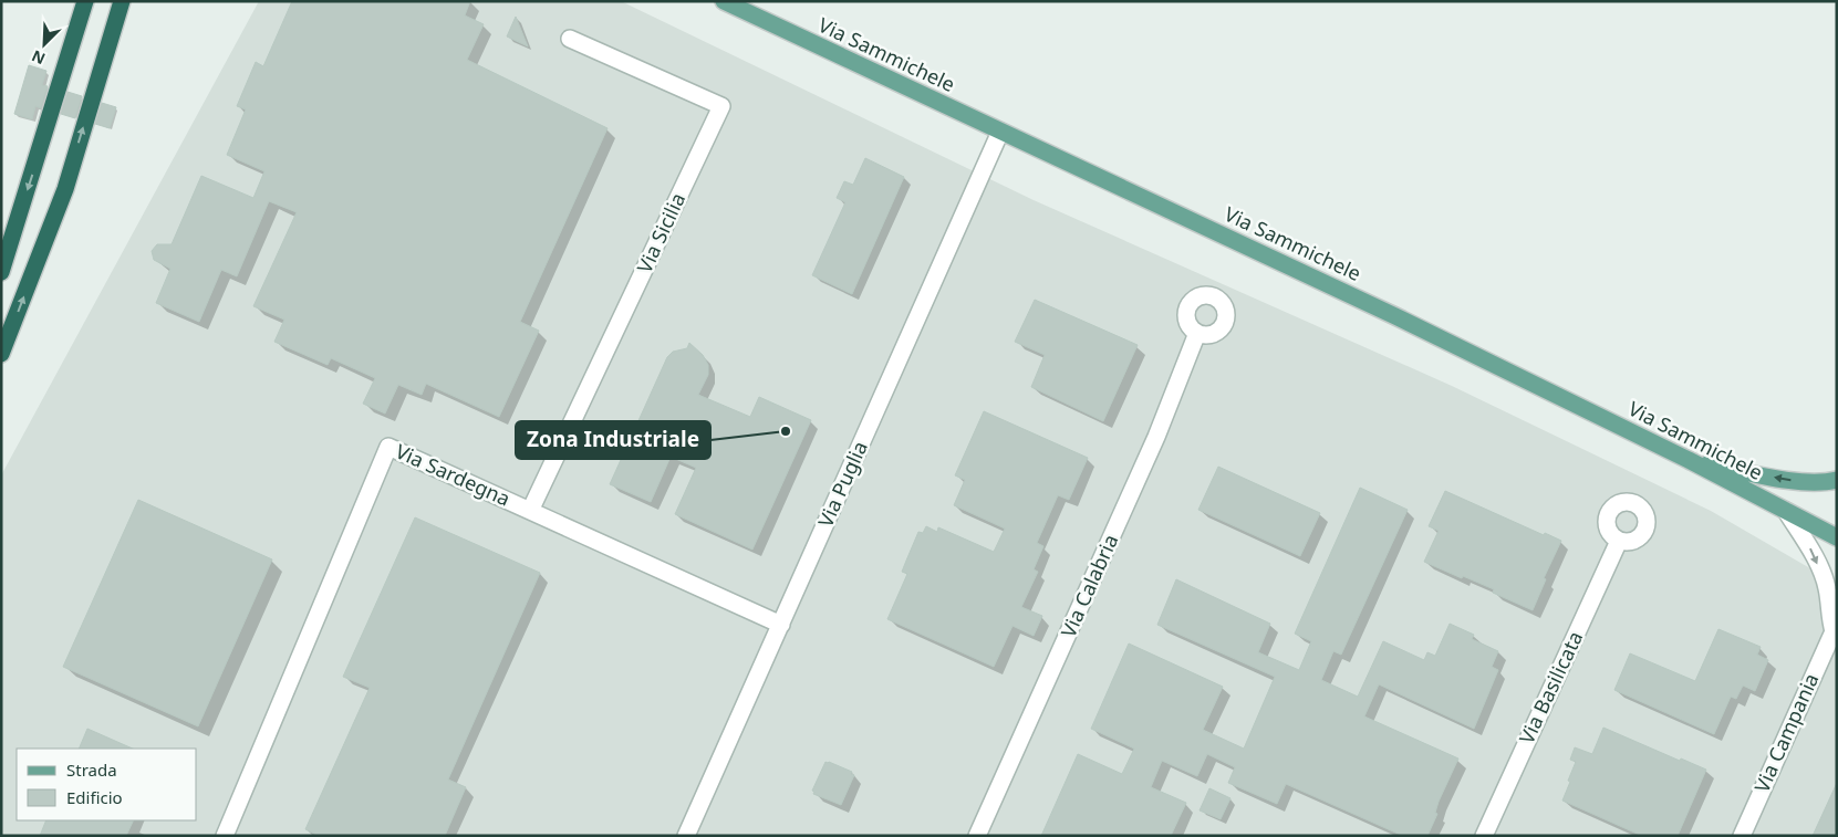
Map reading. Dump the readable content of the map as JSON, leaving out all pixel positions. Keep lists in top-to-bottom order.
{
  "streets": {
    "main road": ["Via Sammichele"],
    "street": [
      "Via Sicilia",
      "Via Sardegna",
      "Via Puglia",
      "Via Calabria",
      "Via Basilicata",
      "Via Campania"
    ]
  },
  "crossings": [
    ["Via Sammichele", "Via Puglia"],
    ["Via Sammichele", "Via Campania"],
    ["Via Sicilia", "Via Sardegna"],
    ["Via Sardegna", "Via Puglia"]
  ],
  "places": ["Zona Industriale"],
  "legend": ["Strada", "Edificio"],
  "north": "bottom left"
}
